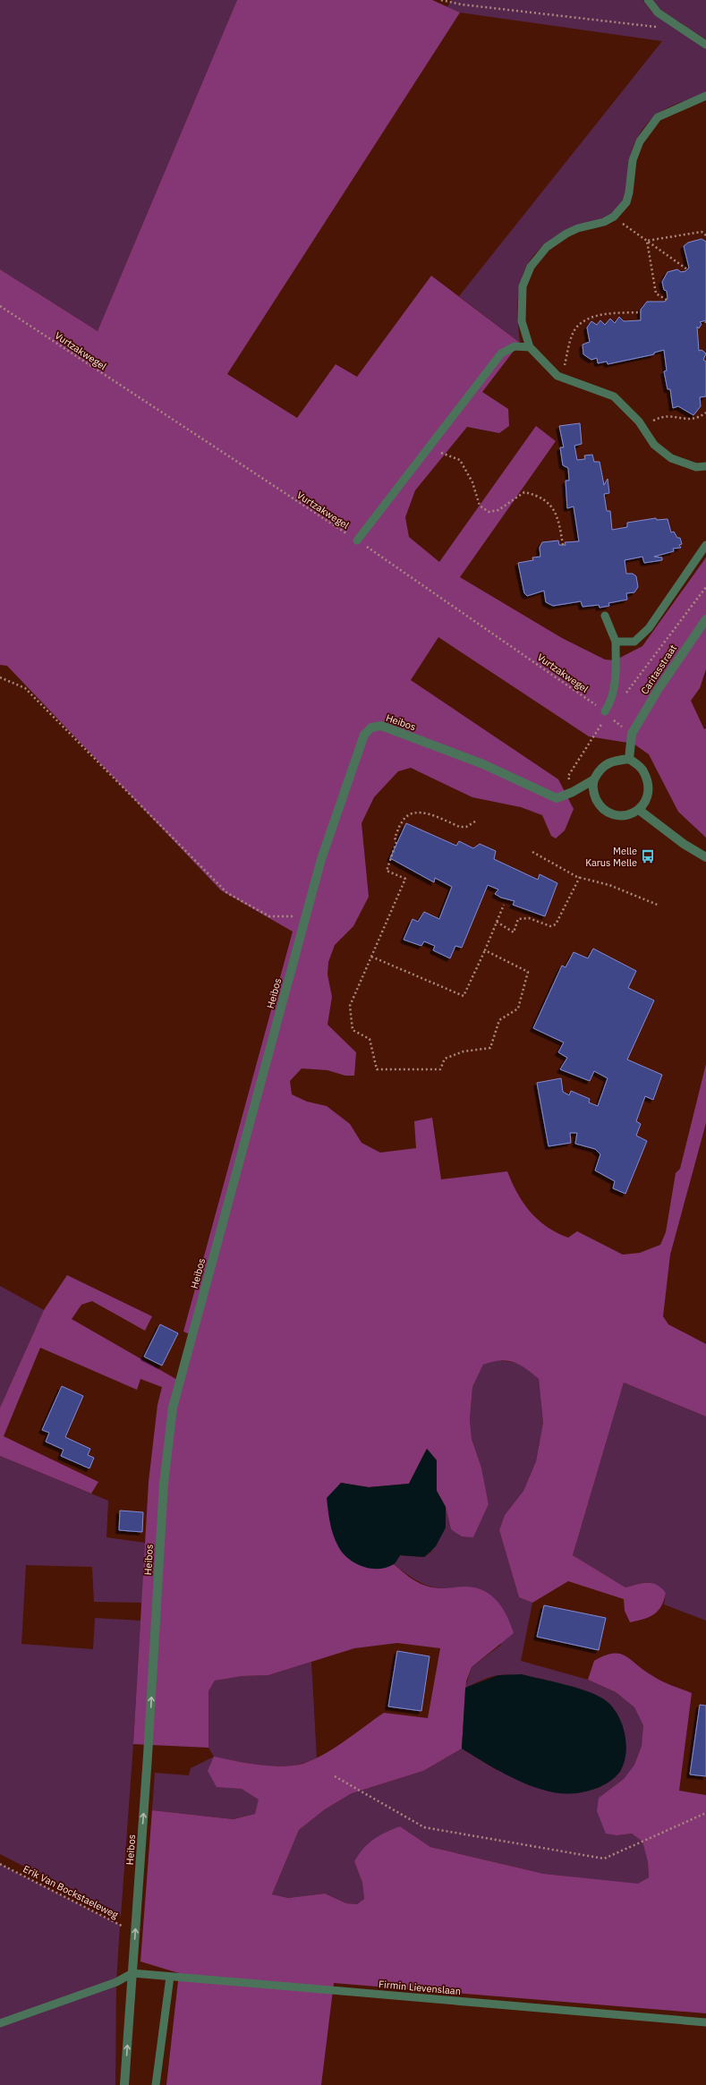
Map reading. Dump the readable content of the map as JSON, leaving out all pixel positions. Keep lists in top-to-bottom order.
{
  "streets": {
    "street": ["Caritasstraat", "Heibos"],
    "lane": ["Firmin Lievenslaan"],
    "path": ["Vurtzakwegel", "Erik Van Bockstaeleweg"]
  },
  "crossings": [
    ["Vurtzakwegel", "Caritasstraat"],
    ["Heibos", "Erik Van Bockstaeleweg"],
    ["Heibos", "Firmin Lievenslaan"]
  ],
  "one_way": ["Heibos"],
  "places": {
    "bus stop": ["Melle Karus Melle"]
  }
}
